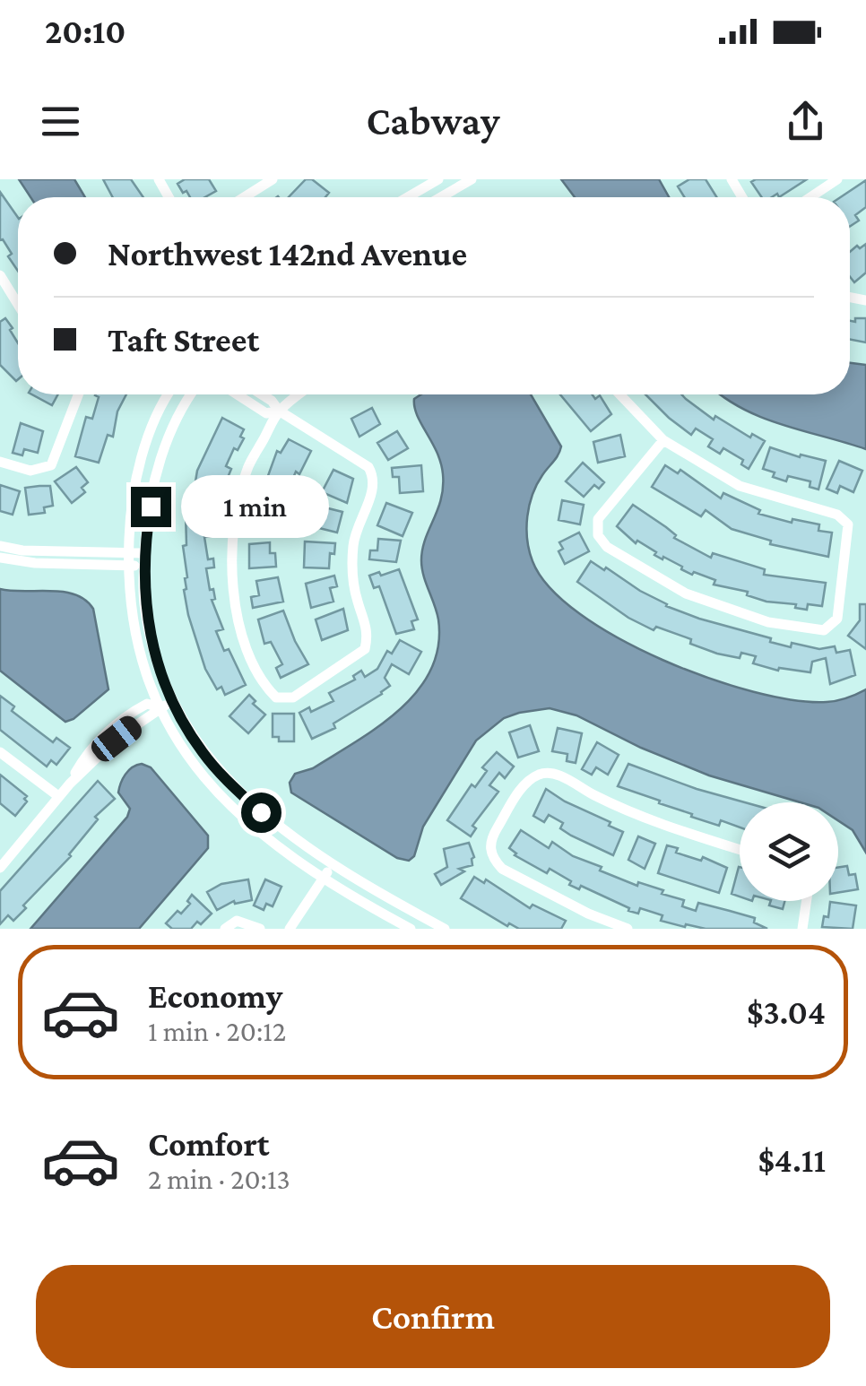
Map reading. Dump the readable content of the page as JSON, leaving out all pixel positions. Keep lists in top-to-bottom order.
{
  "page": {
    "status": "20:10",
    "header": "Cabway",
    "banner": ["Northwest 142nd Avenue", "Taft Street"],
    "bubble": "1 min",
    "list": [
      {
        "name": "Economy",
        "note": "1 min · 20:12",
        "value": "$3.04"
      },
      {
        "name": "Comfort",
        "note": "2 min · 20:13",
        "value": "$4.11"
      }
    ],
    "buttons": "Confirm"
  }
}
